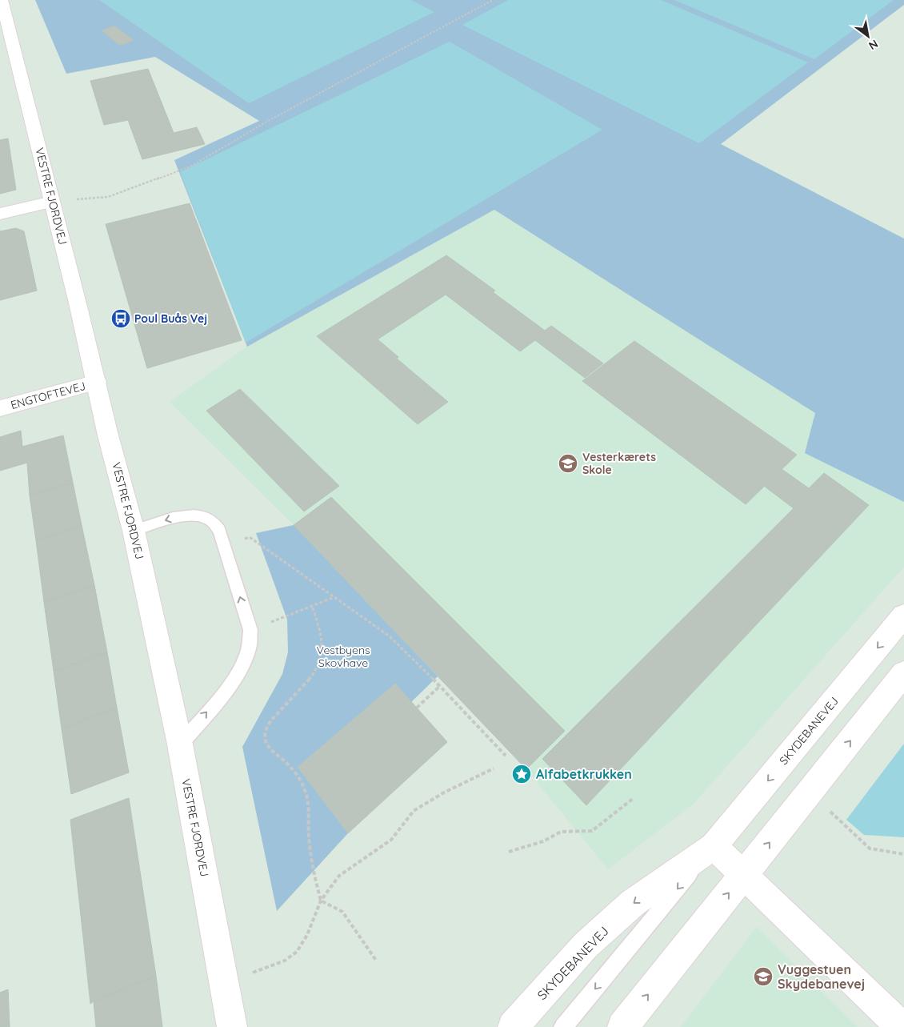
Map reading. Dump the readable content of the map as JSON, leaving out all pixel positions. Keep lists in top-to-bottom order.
{
  "streets": {
    "street": ["VESTRE FJORDVEJ", "ENGTOFTEVEJ", "SKYDEBANEVEJ"]
  },
  "crossings": [
    ["VESTRE FJORDVEJ", "ENGTOFTEVEJ"]
  ],
  "parks": ["Vestbyens Skovhave"],
  "places": {
    "bus stop": ["Poul Buås Vej"],
    "school or university": ["Vesterkærets Skole", "Vuggestuen Skydebanevej"],
    "place": ["Alfabetkrukken"]
  },
  "north": "bottom right"
}
